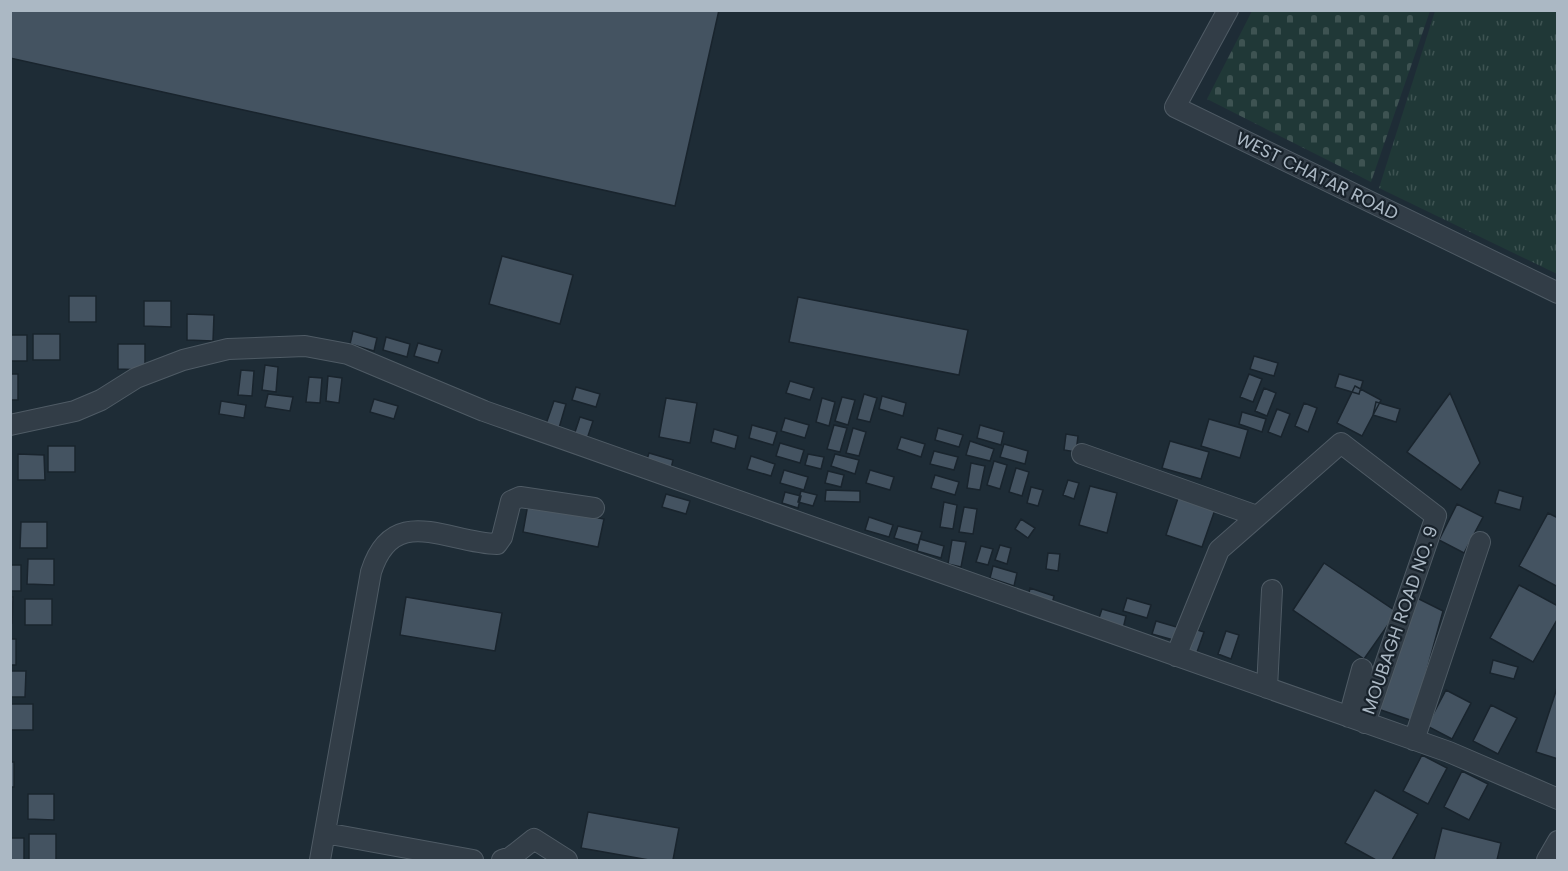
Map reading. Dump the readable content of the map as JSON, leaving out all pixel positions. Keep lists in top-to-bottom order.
{
  "streets": {
    "street": ["WEST CHATAR ROAD", "MOUBAGH ROAD NO. 9"]
  }
}
